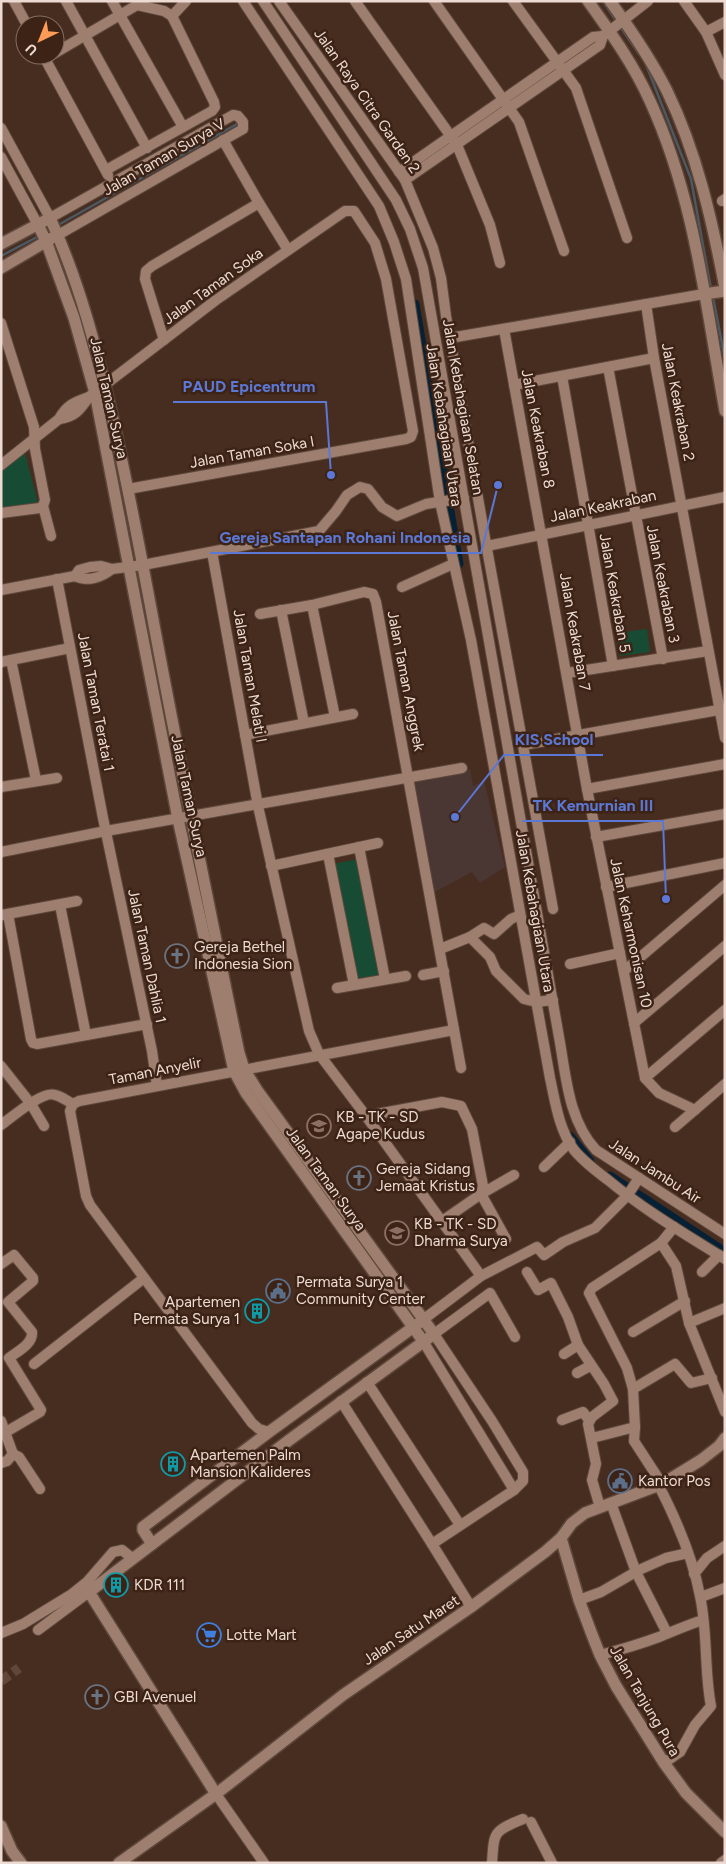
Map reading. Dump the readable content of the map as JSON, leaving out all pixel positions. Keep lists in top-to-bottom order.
{
  "streets": {
    "street": [
      "Jalan Raya Citra Garden 2",
      "Jalan Taman Surya V",
      "Jalan Taman Soka",
      "Jalan Taman Surya",
      "Jalan Keakraban 2",
      "Jalan Kebahagiaan Selatan",
      "Jalan Kebahagiaan Utara",
      "Jalan Keakraban 8",
      "Jalan Taman Soka I",
      "Jalan Keakraban",
      "Jalan Keakraban 3",
      "Jalan Keakraban 5",
      "Jalan Keakraban 7",
      "Jalan Taman Melati I",
      "Jalan Taman Anggrek",
      "Jalan Taman Teratai 1",
      "Jalan Keharmonisan 10",
      "Jalan Taman Dahlia 1",
      "Taman Anyelir",
      "Jalan Jambu Air",
      "Jalan Satu Maret",
      "Jalan Tanjung Pura"
    ]
  },
  "crossings": [
    ["Jalan Raya Citra Garden 2", "Jalan Keakraban"],
    ["Jalan Taman Surya V", "Jalan Taman Surya"],
    ["Jalan Taman Soka", "Jalan Taman Surya"],
    ["Jalan Taman Soka", "Jalan Taman Soka I"],
    ["Jalan Taman Surya", "Jalan Taman Soka I"],
    ["Jalan Taman Surya", "Taman Anyelir"],
    ["Jalan Keakraban 2", "Jalan Keakraban"],
    ["Jalan Kebahagiaan Selatan", "Jalan Kebahagiaan Utara"],
    ["Jalan Kebahagiaan Selatan", "Jalan Jambu Air"],
    ["Jalan Kebahagiaan Utara", "Jalan Jambu Air"],
    ["Jalan Keakraban 8", "Jalan Keakraban"],
    ["Jalan Keakraban 8", "Jalan Keakraban 7"],
    ["Jalan Keakraban", "Jalan Keakraban 3"],
    ["Jalan Keakraban", "Jalan Keakraban 5"],
    ["Jalan Keakraban", "Jalan Keakraban 7"],
    ["Jalan Keakraban 7", "Jalan Keharmonisan 10"],
    ["Jalan Taman Anggrek", "Taman Anyelir"],
    ["Jalan Taman Teratai 1", "Jalan Taman Dahlia 1"],
    ["Jalan Taman Dahlia 1", "Taman Anyelir"],
    ["Jalan Satu Maret", "Jalan Tanjung Pura"]
  ],
  "places": {
    "other": [
      "PAUD Epicentrum",
      "Gereja Santapan Rohani Indonesia",
      "KIS School",
      "TK Kemurnian III"
    ],
    "church": ["Gereja Bethel Indonesia Sion", "Gereja Sidang Jemaat Kristus", "GBI Avenuel"],
    "school or university": ["KB - TK - SD Agape Kudus", "KB - TK - SD Dharma Surya"],
    "public building": ["Permata Surya 1 Community Center", "Kantor Pos"],
    "building": ["Apartemen Permata Surya 1", "Apartemen Palm Mansion Kalideres", "KDR 111"],
    "supermarket": ["Lotte Mart"]
  },
  "north": "bottom left"
}
